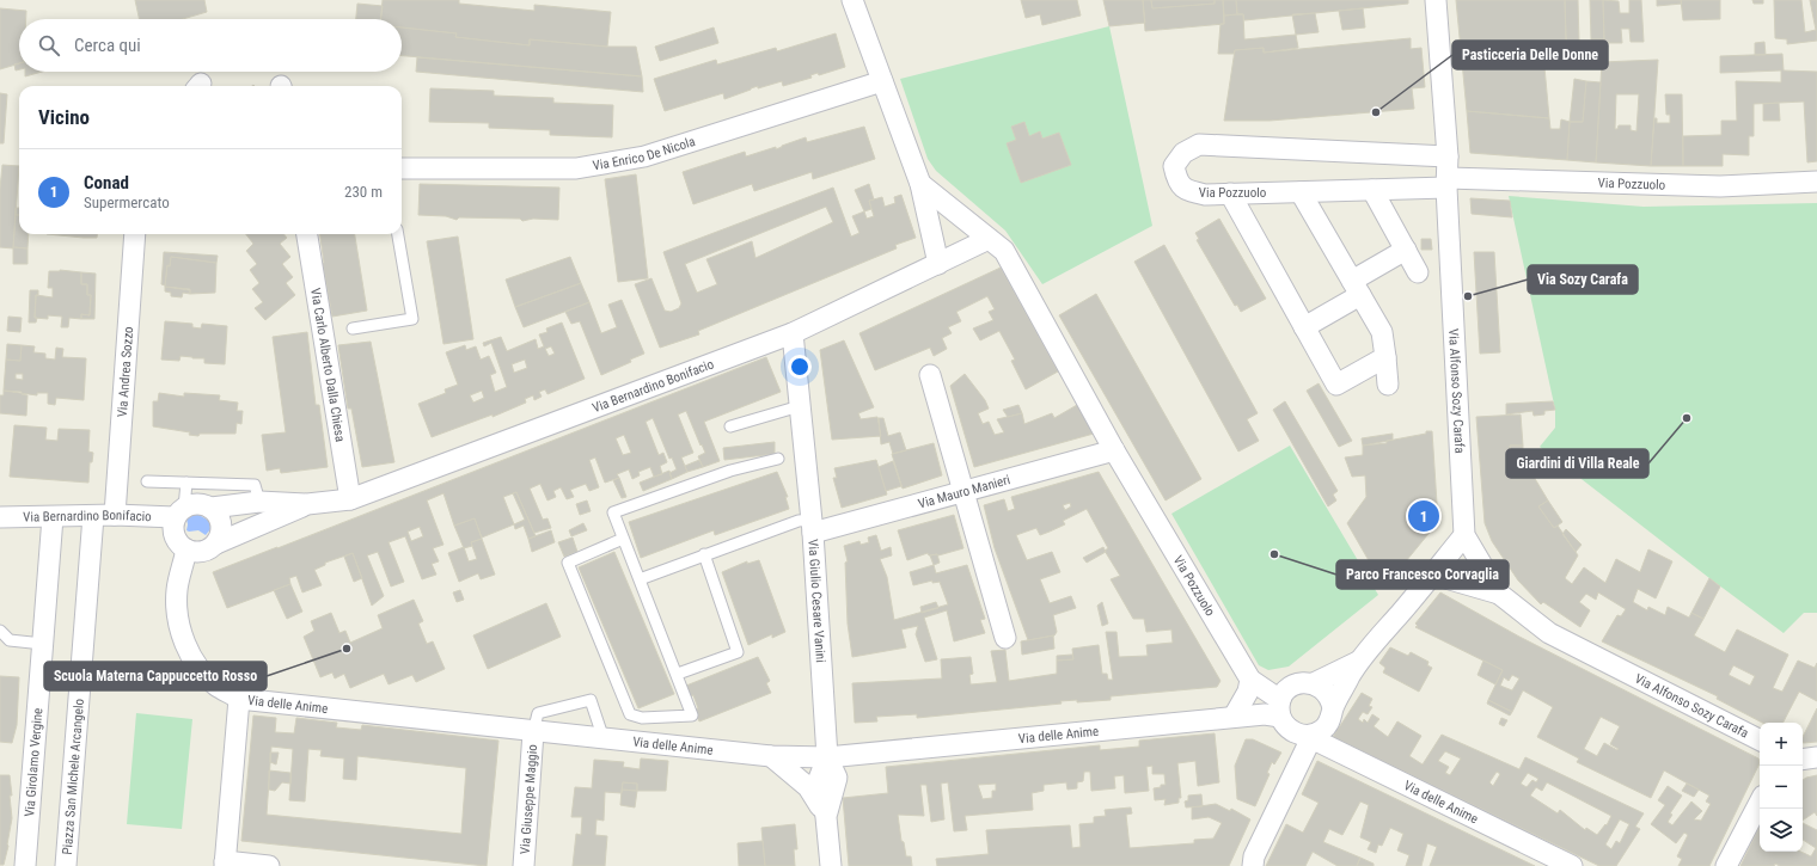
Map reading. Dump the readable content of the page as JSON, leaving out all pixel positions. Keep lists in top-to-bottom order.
{
  "streets": {
    "street": [
      "Via Enrico De Nicola",
      "Via Pozzuolo",
      "Via Carlo Alberto Dalla Chiesa",
      "Via Andrea Sozzo",
      "Via Bernardino Bonifacio",
      "Via Alfonso Sozy Carafa",
      "Via Mauro Manieri",
      "Via Giulio Cesare Vanini",
      "Via delle Anime",
      "Via Girolamo Vergine",
      "Piazza San Michele Arcangelo",
      "Via Giuseppe Maggio"
    ]
  },
  "crossings": [
    ["Via Pozzuolo", "Via Bernardino Bonifacio"],
    ["Via Pozzuolo", "Via Alfonso Sozy Carafa"],
    ["Via Pozzuolo", "Via Mauro Manieri"],
    ["Via Pozzuolo", "Via delle Anime"],
    ["Via Carlo Alberto Dalla Chiesa", "Via Bernardino Bonifacio"],
    ["Via Andrea Sozzo", "Via Bernardino Bonifacio"],
    ["Via Bernardino Bonifacio", "Via Giulio Cesare Vanini"],
    ["Via Bernardino Bonifacio", "Via delle Anime"],
    ["Via Bernardino Bonifacio", "Via Girolamo Vergine"],
    ["Via Bernardino Bonifacio", "Piazza San Michele Arcangelo"],
    ["Via Mauro Manieri", "Via Giulio Cesare Vanini"],
    ["Via Giulio Cesare Vanini", "Via delle Anime"],
    ["Via delle Anime", "Via Giuseppe Maggio"]
  ],
  "places": [
    "Pasticceria Delle Donne",
    "Via Sozy Carafa",
    "Giardini di Villa Reale",
    "Parco Francesco Corvaglia",
    "Scuola Materna Cappuccetto Rosso"
  ],
  "page": {
    "search": "Cerca qui",
    "heading": "Vicino",
    "list": [
      {
        "mark": "1",
        "name": "Conad",
        "note": "Supermercato",
        "value": "230 m"
      }
    ],
    "pins": "1",
    "map_buttons": ["+", "−"]
  }
}
